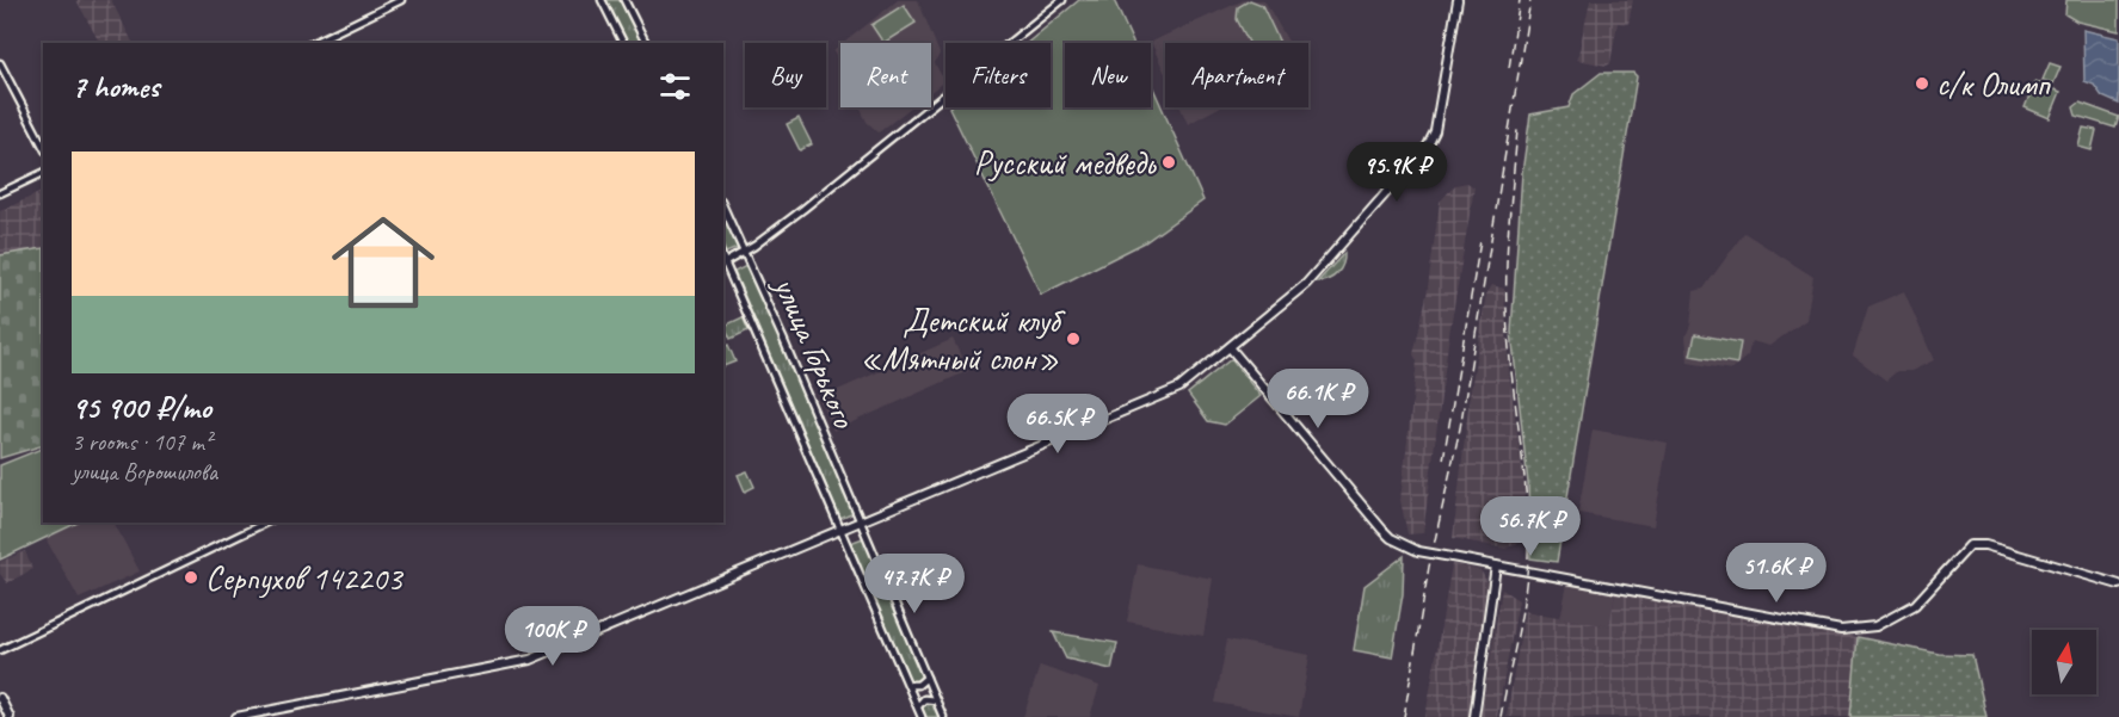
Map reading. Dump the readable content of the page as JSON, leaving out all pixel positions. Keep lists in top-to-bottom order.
{
  "streets": {
    "street": ["улица Горького"]
  },
  "places": [
    "с/к Олимп",
    "Русский медведь",
    "Детский клуб «Мятный слон»",
    "Серпухов 142203"
  ],
  "north": "top",
  "page": {
    "chip": [
      "Buy",
      "Rent",
      "Filters",
      "New",
      "Apartment"
    ],
    "heading": "7 homes",
    "list": [
      {
        "name": "95 900 ₽/mo",
        "note": "3 rooms · 107 m² · улица Ворошилова"
      }
    ],
    "price": [
      "95.9K ₽",
      "66.1K ₽",
      "66.5K ₽",
      "56.7K ₽",
      "51.6K ₽",
      "47.7K ₽",
      "100K ₽"
    ]
  }
}
